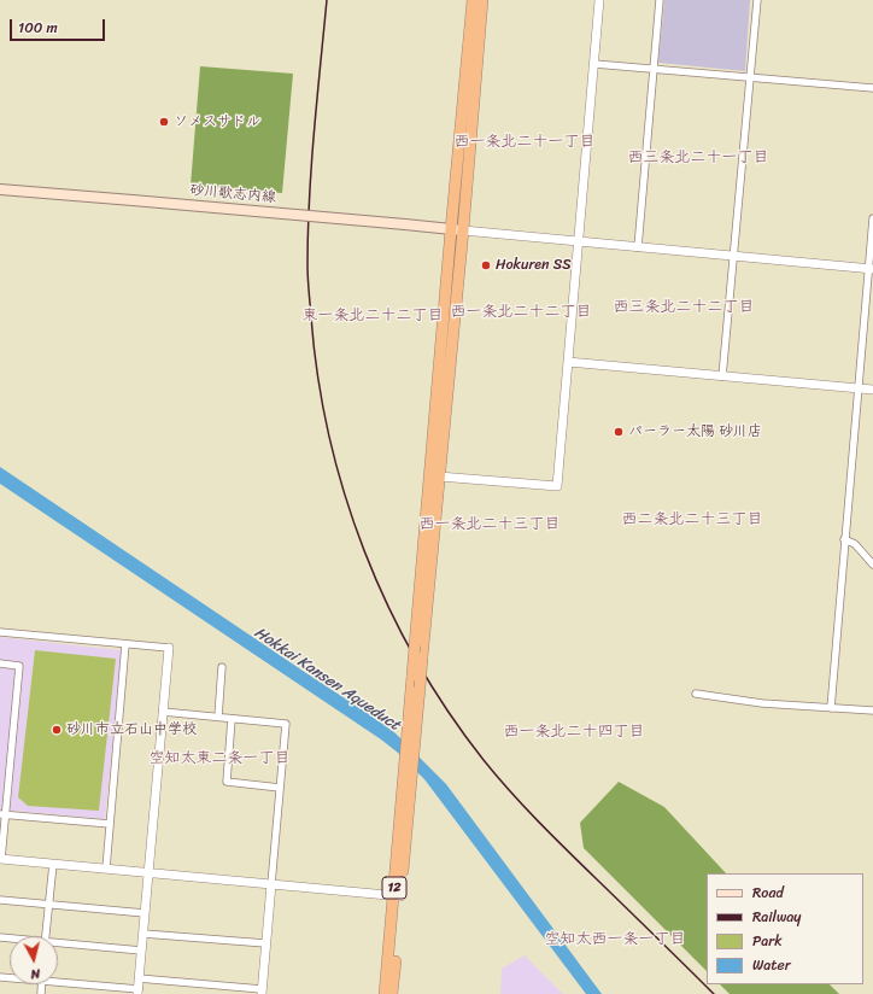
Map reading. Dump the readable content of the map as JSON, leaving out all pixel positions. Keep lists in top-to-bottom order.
{
  "streets": {
    "highway": ["12"],
    "main road": ["砂川歌志内線"]
  },
  "crossings": [
    ["砂川歌志内線", "12"]
  ],
  "districts": [
    "西一条北二十一丁目",
    "西三条北二十一丁目",
    "西三条北二十二丁目",
    "西一条北二十二丁目",
    "東一条北二十二丁目",
    "西二条北二十三丁目",
    "西一条北二十三丁目",
    "西一条北二十四丁目",
    "空知太東二条一丁目",
    "空知太西一条一丁目"
  ],
  "water": ["Hokkai Kansen Aqueduct"],
  "places": [
    "ソメスサドル",
    "Hokuren SS",
    "パーラー太陽 砂川店",
    "砂川市立石山中学校"
  ],
  "legend": [
    "Road",
    "Railway",
    "Park",
    "Water"
  ],
  "scale_bar": "100 m",
  "north": "bottom"
}
